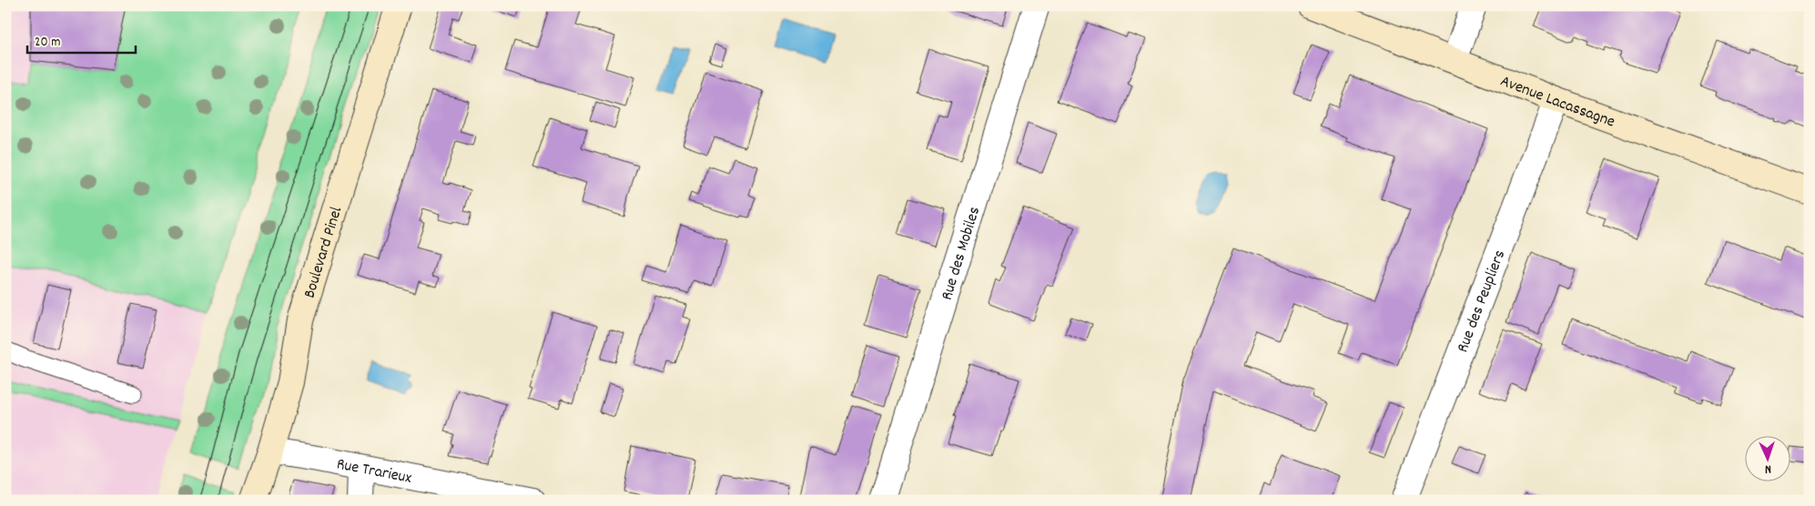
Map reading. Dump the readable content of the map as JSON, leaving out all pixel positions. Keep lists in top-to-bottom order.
{
  "streets": {
    "main road": ["Avenue Lacassagne", "Boulevard Pinel"],
    "street": ["Rue des Mobiles", "Rue des Peupliers", "Rue Trarieux"]
  },
  "crossings": [
    ["Avenue Lacassagne", "Rue des Peupliers"],
    ["Boulevard Pinel", "Rue Trarieux"]
  ],
  "scale_bar": "20 m",
  "north": "bottom"
}
